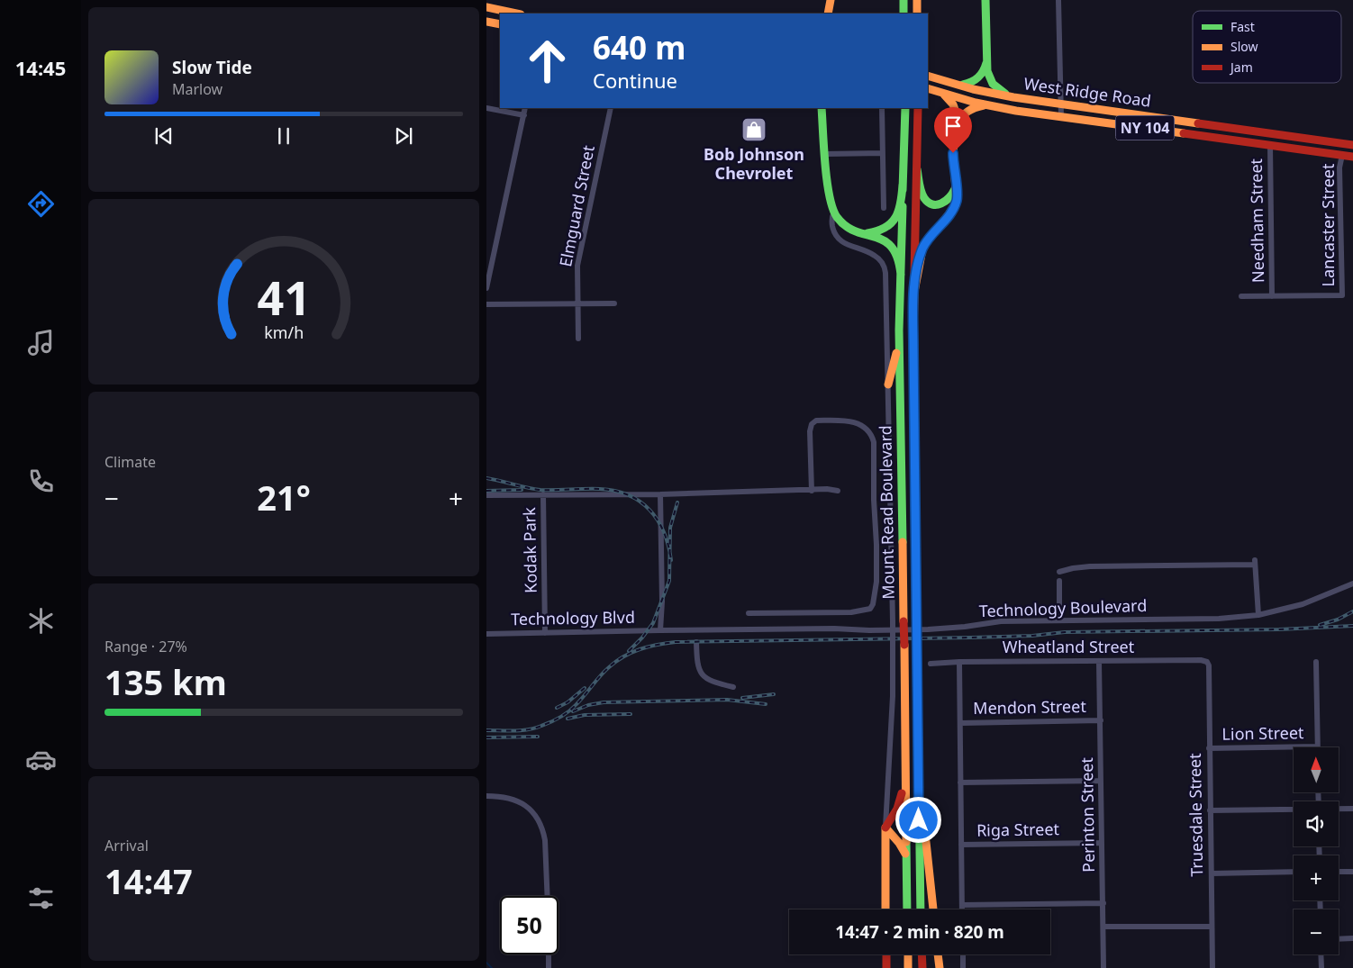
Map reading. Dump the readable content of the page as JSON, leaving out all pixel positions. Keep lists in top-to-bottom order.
{
  "streets": {
    "main road": ["West Ridge Road", "NY 104", "Mount Read Boulevard"],
    "street": [
      "Elmguard Street",
      "Needham Street",
      "Lancaster Street",
      "Kodak Park",
      "Technology Boulevard",
      "Technology Blvd",
      "Wheatland Street",
      "Mendon Street",
      "Lion Street",
      "Perinton Street",
      "Truesdale Street",
      "Riga Street"
    ]
  },
  "crossings": [
    ["West Ridge Road", "Needham Street"],
    ["West Ridge Road", "Lancaster Street"],
    ["Needham Street", "Lancaster Street"],
    ["Kodak Park", "Technology Blvd"],
    ["Technology Boulevard", "Technology Blvd"],
    ["Wheatland Street", "Perinton Street"],
    ["Wheatland Street", "Truesdale Street"],
    ["Mendon Street", "Perinton Street"],
    ["Lion Street", "Truesdale Street"],
    ["Perinton Street", "Riga Street"]
  ],
  "places": {
    "shop": ["Bob Johnson Chevrolet"]
  },
  "legend": ["Fast", "Slow", "Jam"],
  "north": "top",
  "page": {
    "tabs": "14:45",
    "turn": ["640 m", "Continue"],
    "song": ["Slow Tide", "Marlow"],
    "tile": [
      "Climate",
      ["Range · 27%", "135 km"],
      ["Arrival", "14:47"]
    ],
    "heat": ["−", "21°", "+"],
    "map_buttons": ["+", "−"],
    "limit": "50",
    "trip": "14:47 · 2 min · 820 m",
    "gauge": ["41", "km/h"]
  }
}
